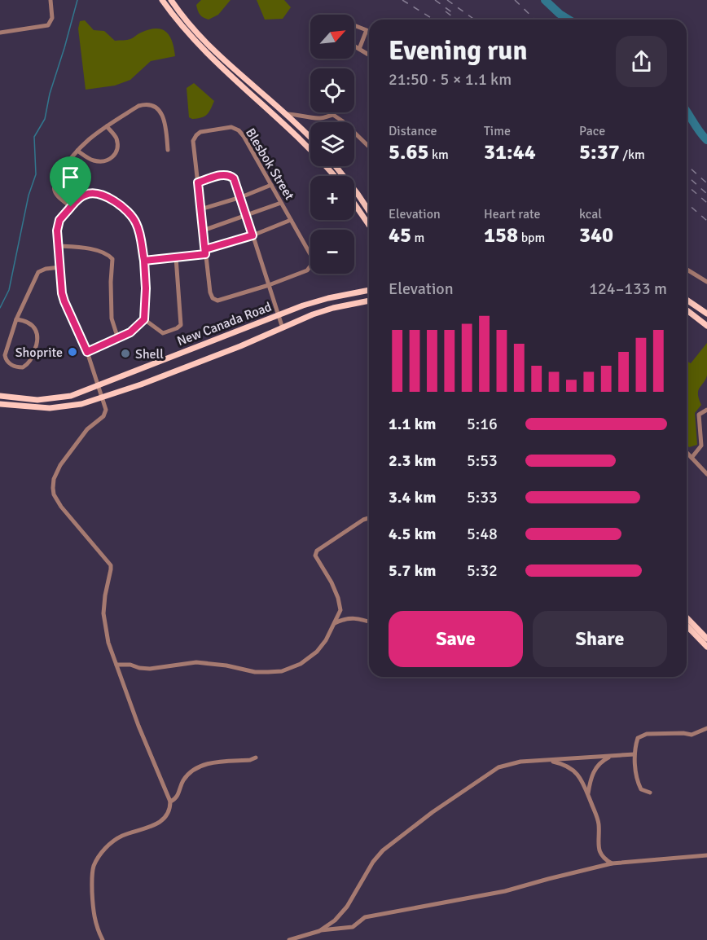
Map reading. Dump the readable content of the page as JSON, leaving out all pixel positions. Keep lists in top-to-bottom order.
{
  "streets": {
    "main road": ["New Canada Road"],
    "street": ["Blesbok Street"]
  },
  "places": ["Shoprite", "Shell"],
  "north": "top right",
  "page": {
    "map_buttons": ["+", "−"],
    "heading": ["Evening run", "21:50 · 5 × 1.1 km"],
    "stats": [
      ["Distance", "5.65 km"],
      ["Time", "31:44"],
      ["Pace", "5:37 /km"],
      ["Elevation", "45 m"],
      ["Heart rate", "158 bpm"],
      ["kcal", "340"]
    ],
    "chart": ["Elevation", "124–133 m"],
    "list": [
      {
        "name": "1.1 km",
        "note": "5:16"
      },
      {
        "name": "2.3 km",
        "note": "5:53"
      },
      {
        "name": "3.4 km",
        "note": "5:33"
      },
      {
        "name": "4.5 km",
        "note": "5:48"
      },
      {
        "name": "5.7 km",
        "note": "5:32"
      }
    ],
    "buttons": ["Save", "Share"]
  }
}
